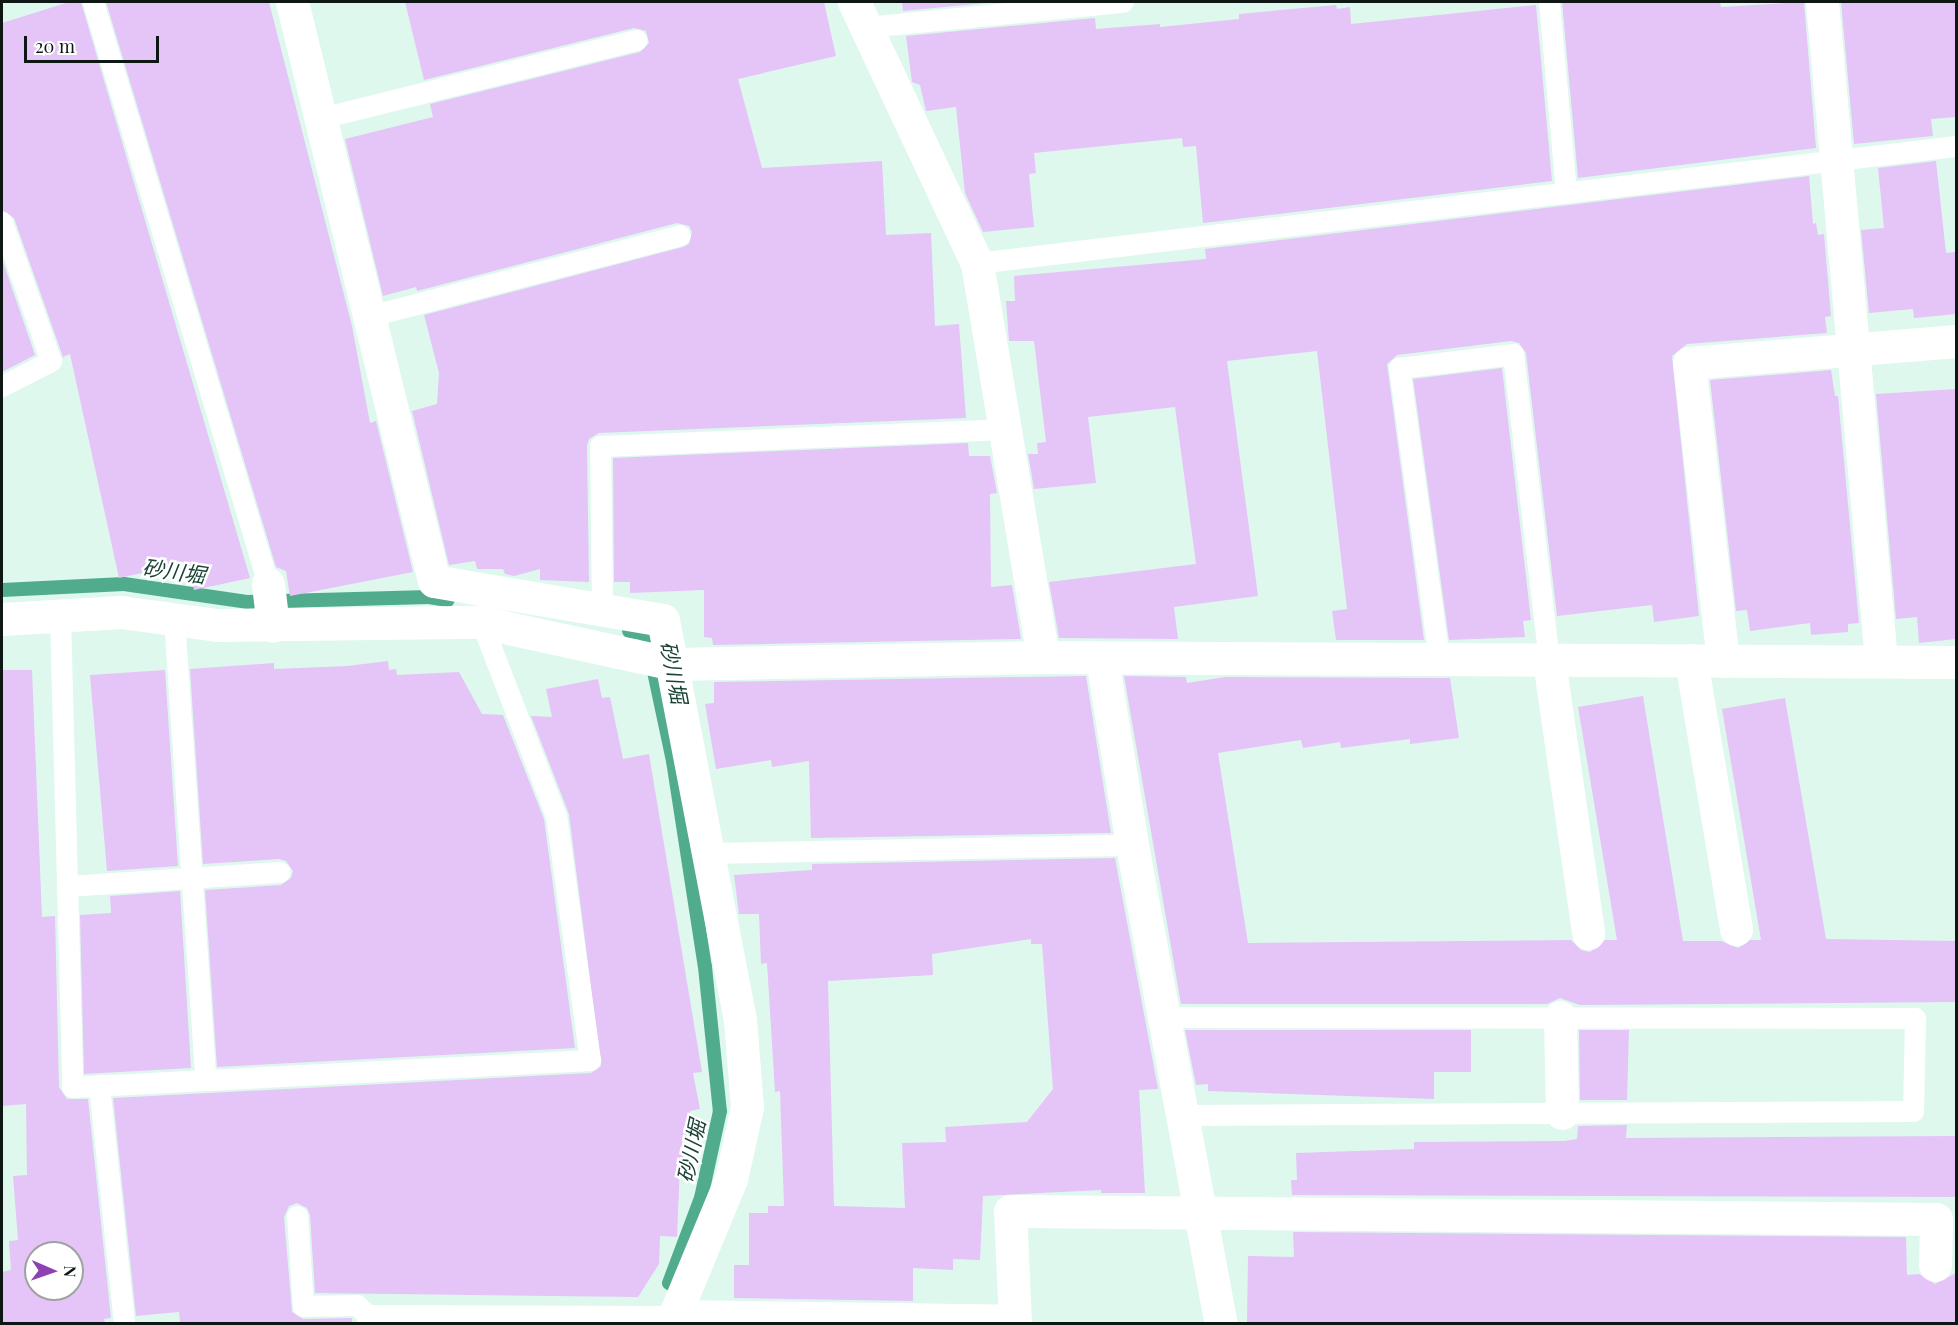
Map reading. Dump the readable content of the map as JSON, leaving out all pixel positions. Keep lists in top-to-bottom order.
{
  "water": ["砂川堀"],
  "scale_bar": "20 m",
  "north": "right"
}
